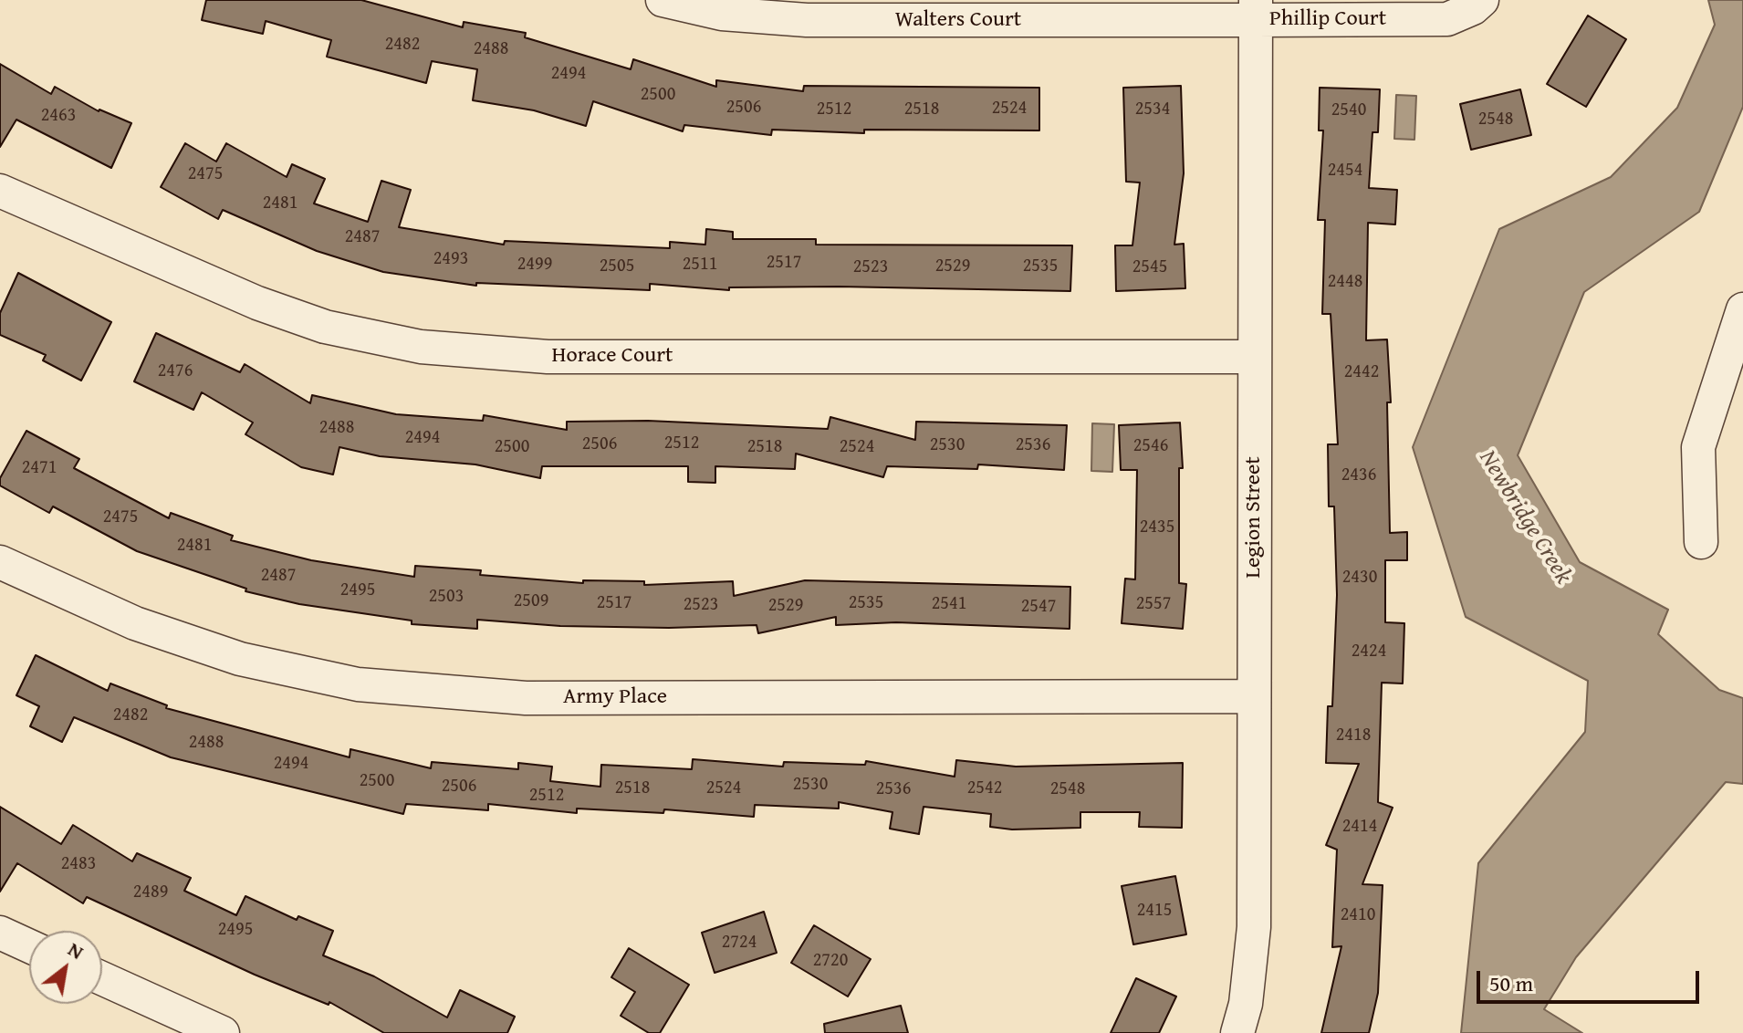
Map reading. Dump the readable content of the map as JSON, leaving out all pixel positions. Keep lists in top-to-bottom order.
{
  "streets": {
    "street": [
      "Phillip Court",
      "Walters Court",
      "Horace Court",
      "Legion Street",
      "Army Place"
    ]
  },
  "crossings": [
    ["Phillip Court", "Walters Court"],
    ["Phillip Court", "Legion Street"],
    ["Walters Court", "Legion Street"],
    ["Horace Court", "Legion Street"],
    ["Legion Street", "Army Place"]
  ],
  "water": ["Newbridge Creek"],
  "house_numbers": [
    "2482",
    "2488",
    "2494",
    "2500",
    "2506",
    "2524",
    "2512",
    "2518",
    "2534",
    "2540",
    "2463",
    "2548",
    "2454",
    "2475",
    "2481",
    "2487",
    "2493",
    "2517",
    "2499",
    "2511",
    "2505",
    "2529",
    "2535",
    "2523",
    "2545",
    "2448",
    "2476",
    "2442",
    "2488",
    "2494",
    "2512",
    "2506",
    "2530",
    "2536",
    "2546",
    "2500",
    "2518",
    "2524",
    "2471",
    "2436",
    "2475",
    "2435",
    "2481",
    "2487",
    "2430",
    "2495",
    "2503",
    "2509",
    "2517",
    "2535",
    "2541",
    "2557",
    "2523",
    "2529",
    "2547",
    "2424",
    "2482",
    "2418",
    "2488",
    "2494",
    "2500",
    "2530",
    "2506",
    "2518",
    "2524",
    "2542",
    "2536",
    "2548",
    "2512",
    "2414",
    "2483",
    "2489",
    "2415",
    "2410",
    "2495",
    "2724",
    "2720"
  ],
  "scale_bar": "50 m",
  "north": "top right"
}
